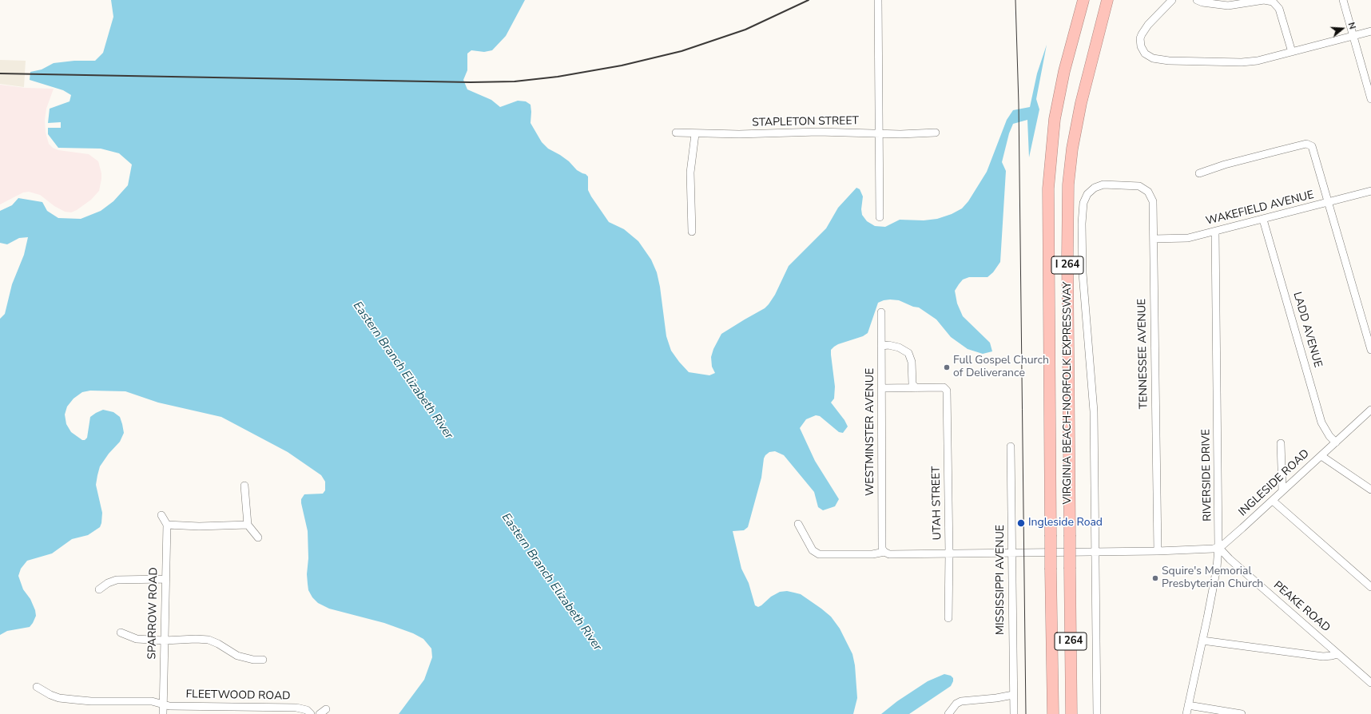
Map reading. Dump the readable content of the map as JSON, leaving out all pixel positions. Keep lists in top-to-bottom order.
{
  "streets": {
    "highway": ["I 264", "VIRGINIA BEACH-NORFOLK EXPRESSWAY"],
    "street": [
      "STAPLETON STREET",
      "WAKEFIELD AVENUE",
      "LADD AVENUE",
      "TENNESSEE AVENUE",
      "WESTMINSTER AVENUE",
      "RIVERSIDE DRIVE",
      "INGLESIDE ROAD",
      "UTAH STREET",
      "MISSISSIPPI AVENUE",
      "PEAKE ROAD",
      "SPARROW ROAD",
      "FLEETWOOD ROAD"
    ]
  },
  "crossings": [
    ["WAKEFIELD AVENUE", "LADD AVENUE"],
    ["WAKEFIELD AVENUE", "TENNESSEE AVENUE"],
    ["WAKEFIELD AVENUE", "RIVERSIDE DRIVE"],
    ["LADD AVENUE", "INGLESIDE ROAD"],
    ["TENNESSEE AVENUE", "INGLESIDE ROAD"],
    ["WESTMINSTER AVENUE", "INGLESIDE ROAD"],
    ["RIVERSIDE DRIVE", "INGLESIDE ROAD"],
    ["RIVERSIDE DRIVE", "PEAKE ROAD"],
    ["INGLESIDE ROAD", "UTAH STREET"],
    ["INGLESIDE ROAD", "MISSISSIPPI AVENUE"],
    ["INGLESIDE ROAD", "PEAKE ROAD"],
    ["SPARROW ROAD", "FLEETWOOD ROAD"]
  ],
  "water": ["Eastern Branch Elizabeth River"],
  "places": ["Full Gospel Church of Deliverance", "Ingleside Road", "Squire's Memorial Presbyterian Church"],
  "north": "right"
}
